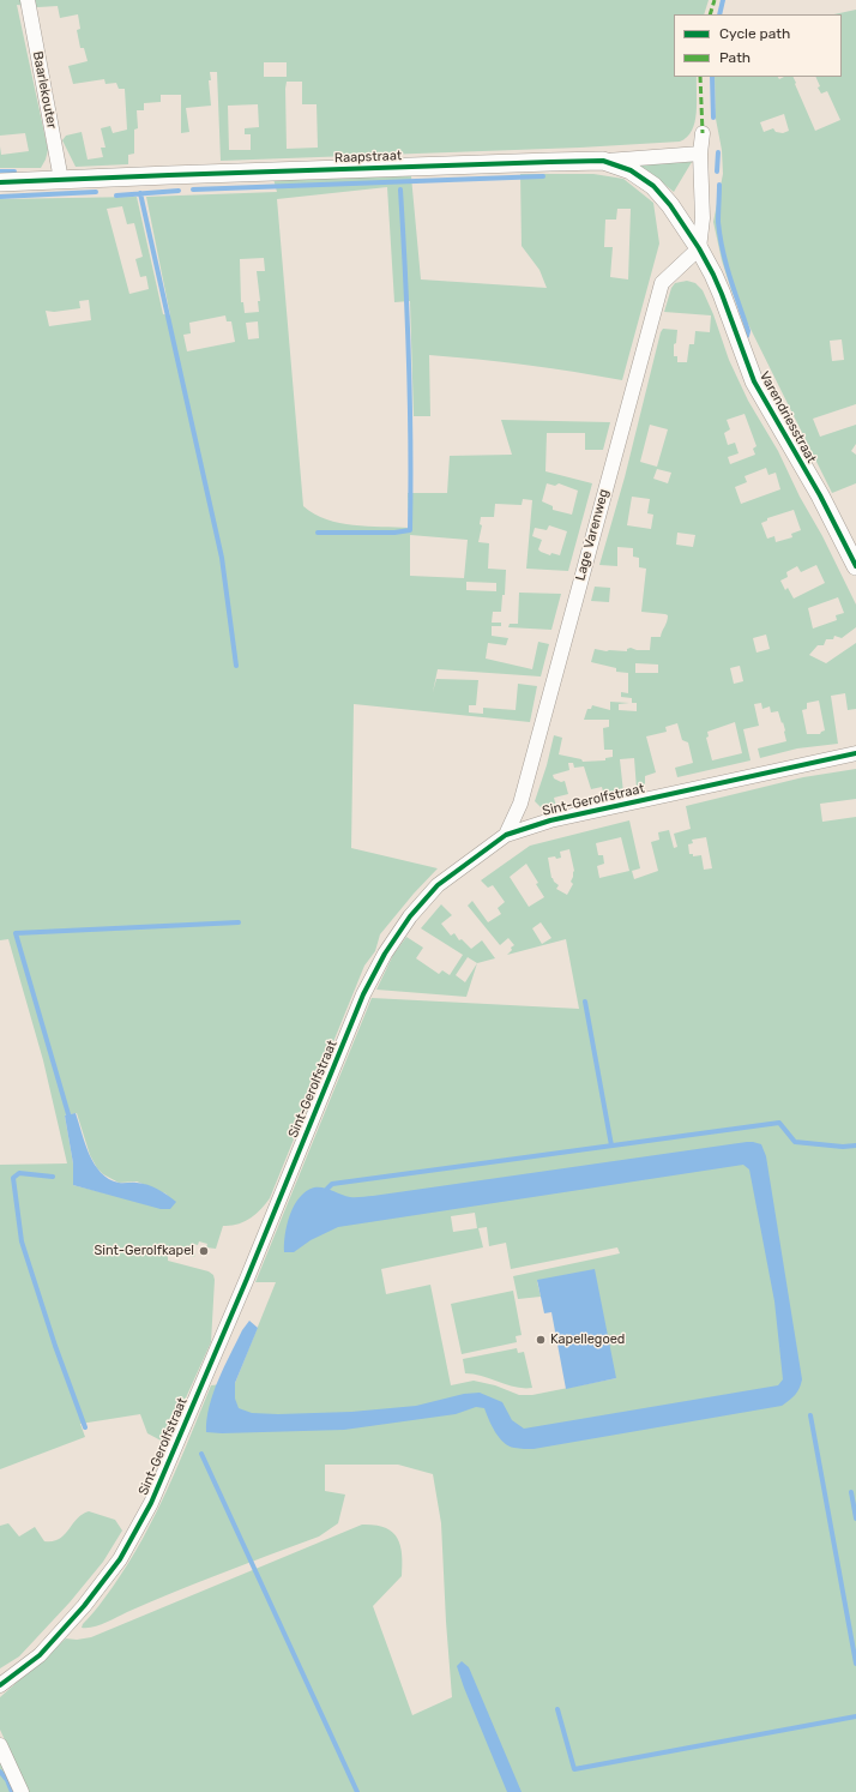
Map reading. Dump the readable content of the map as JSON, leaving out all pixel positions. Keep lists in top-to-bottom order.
{
  "streets": {
    "street": [
      "Baarlekouter",
      "Raapstraat",
      "Varendriesstraat",
      "Lage Varenweg",
      "Sint-Gerolfstraat"
    ]
  },
  "crossings": [
    ["Baarlekouter", "Raapstraat"],
    ["Raapstraat", "Varendriesstraat"],
    ["Raapstraat", "Lage Varenweg"],
    ["Varendriesstraat", "Lage Varenweg"],
    ["Lage Varenweg", "Sint-Gerolfstraat"]
  ],
  "places": ["Sint-Gerolfkapel", "Kapellegoed"],
  "legend": ["Cycle path", "Path"]
}
